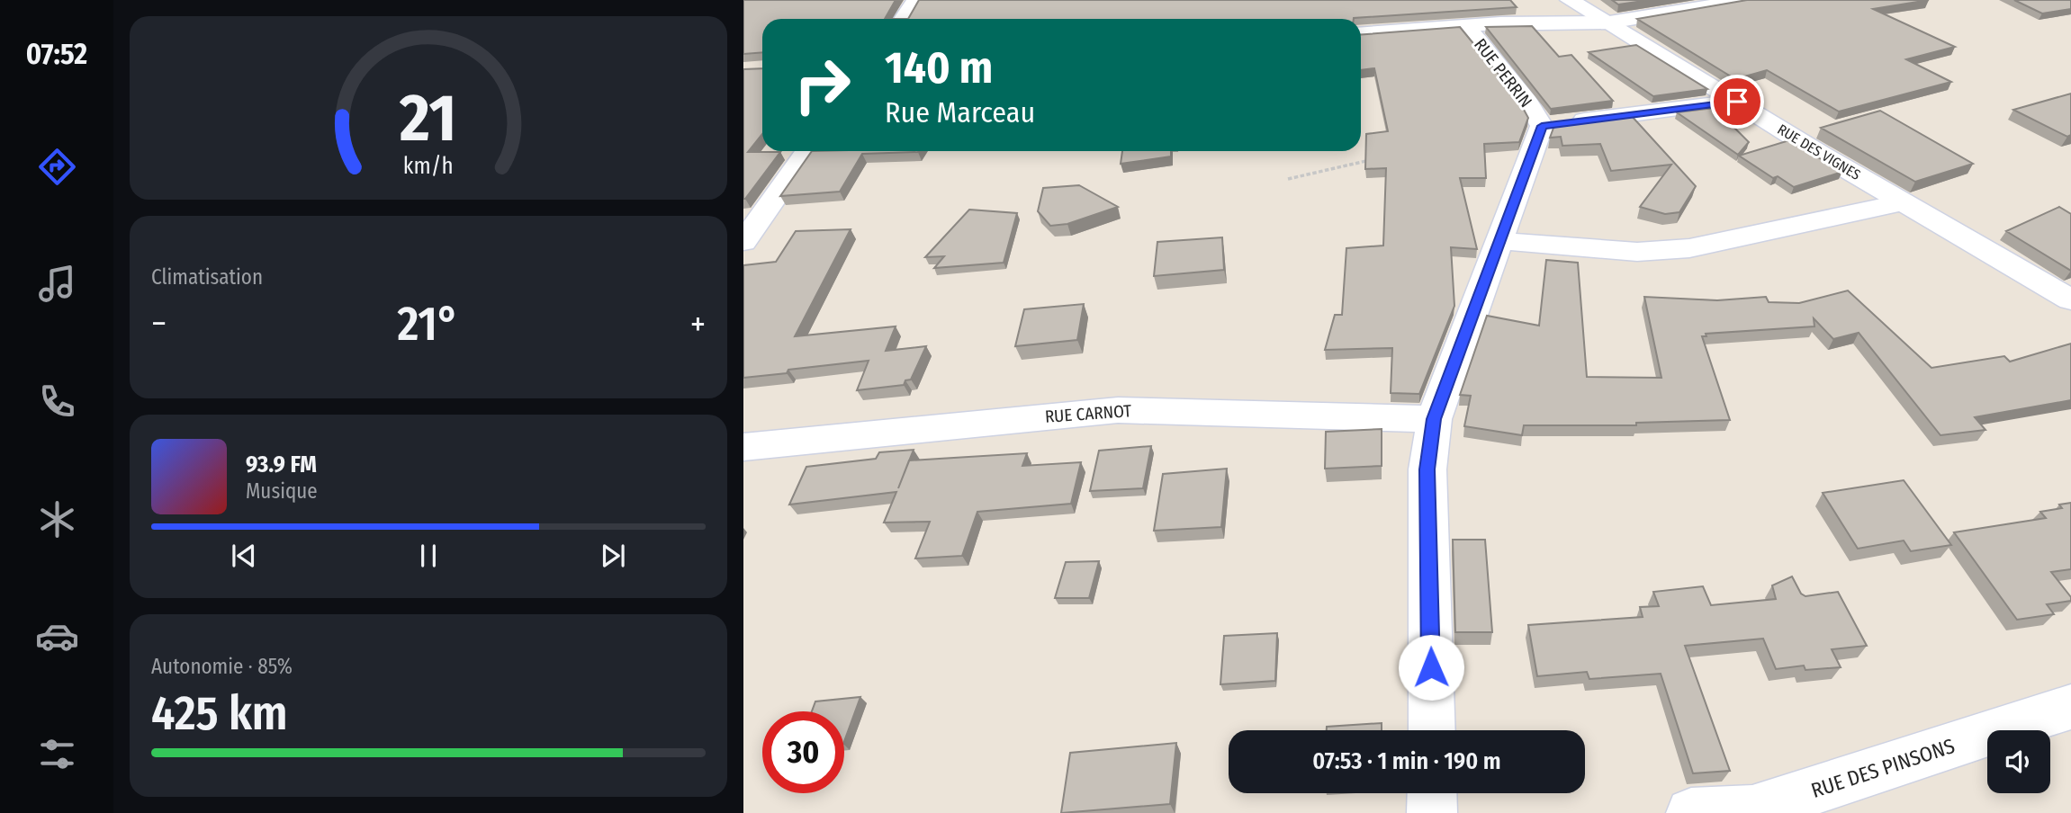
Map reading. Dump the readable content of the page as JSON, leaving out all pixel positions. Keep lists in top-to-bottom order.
{
  "streets": {
    "street": [
      "RUE PERRIN",
      "RUE DES VIGNES",
      "RUE CARNOT",
      "RUE DES PINSONS"
    ]
  },
  "crossings": [
    ["RUE PERRIN", "RUE CARNOT"]
  ],
  "page": {
    "tabs": "07:52",
    "turn": ["140 m", "Rue Marceau"],
    "tile": [
      "Climatisation",
      ["Autonomie · 85%", "425 km"]
    ],
    "heat": ["−", "21°", "+"],
    "song": ["93.9 FM", "Musique"],
    "limit": "30",
    "trip": "07:53 · 1 min · 190 m",
    "gauge": ["21", "km/h"]
  }
}
